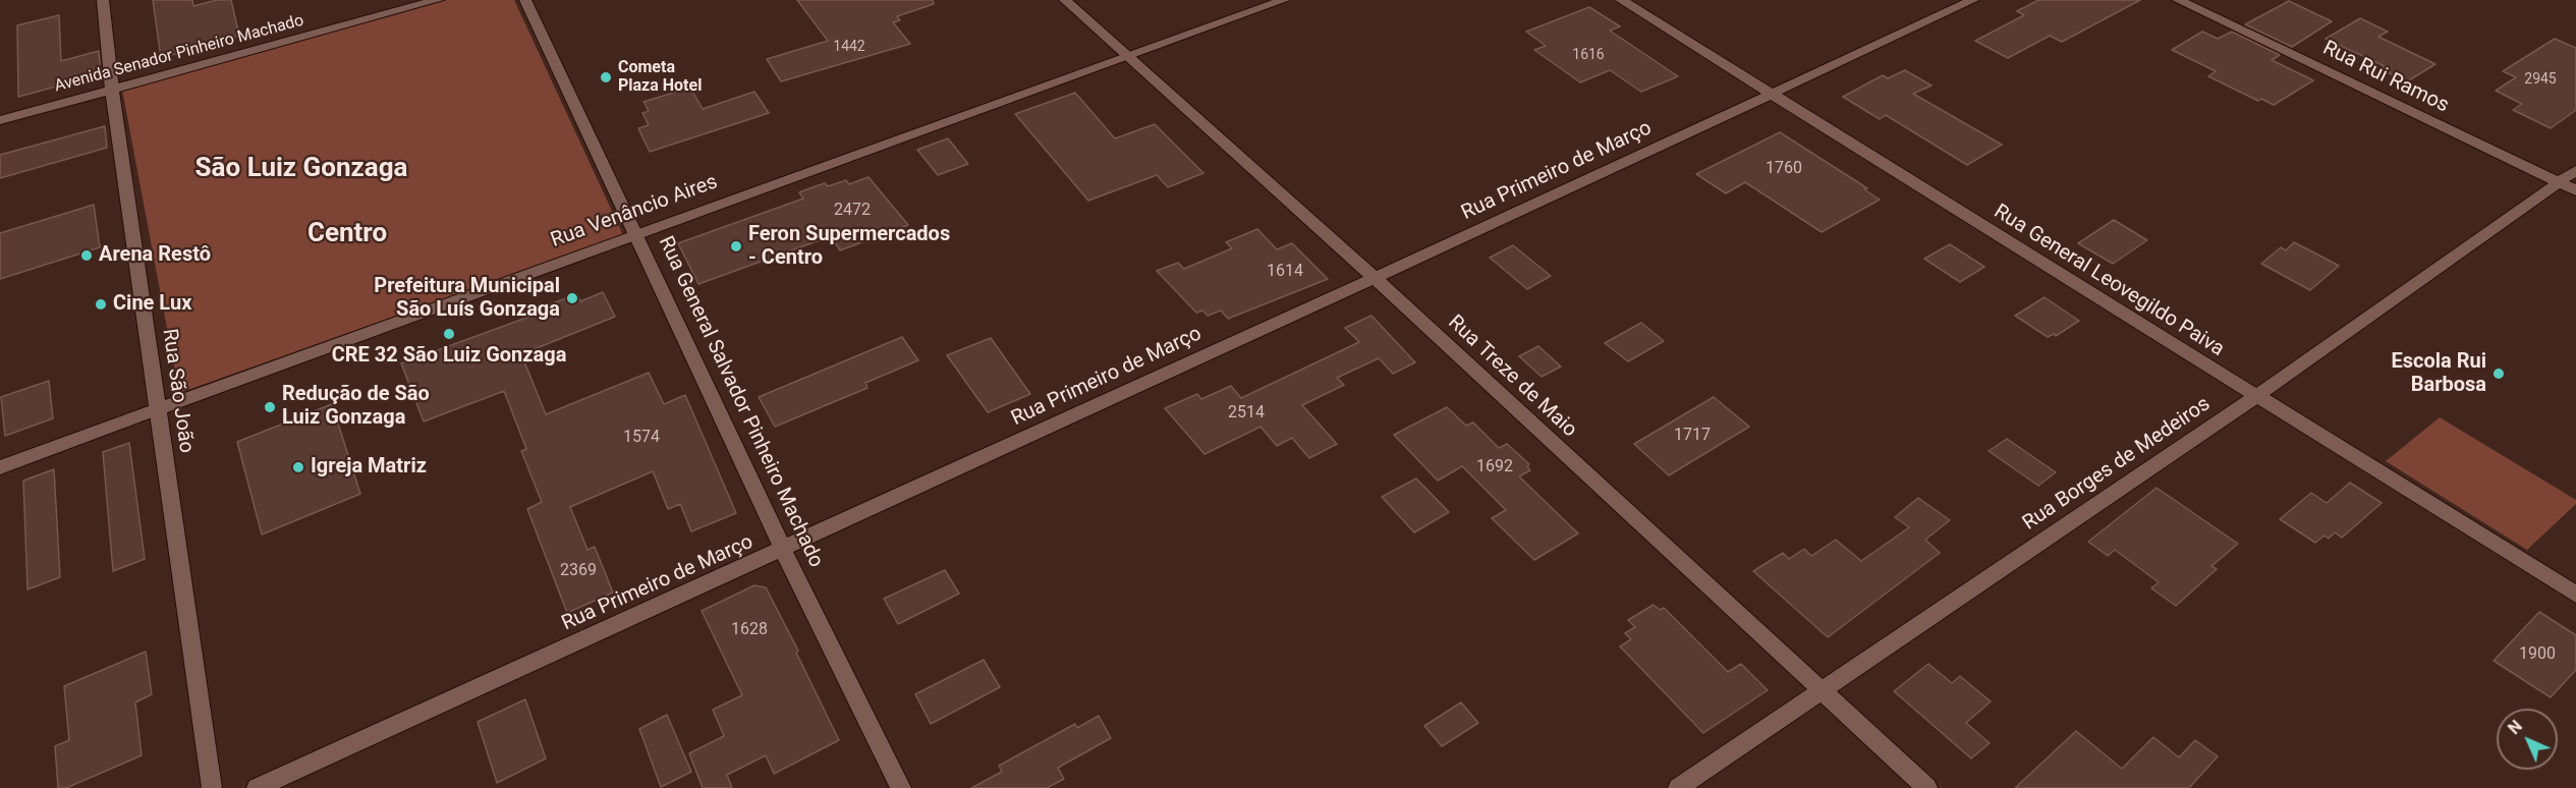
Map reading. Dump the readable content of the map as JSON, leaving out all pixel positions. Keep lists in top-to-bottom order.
{
  "streets": {
    "street": [
      "Avenida Senador Pinheiro Machado",
      "Rua Rui Ramos",
      "Rua Primeiro de Março",
      "Rua Venâncio Aires",
      "Rua General Leovegildo Paiva",
      "Rua Treze de Maio",
      "Rua São João",
      "Rua General Salvador Pinheiro Machado",
      "Rua Borges de Medeiros"
    ]
  },
  "crossings": [
    ["Avenida Senador Pinheiro Machado", "Rua São João"],
    ["Rua Rui Ramos", "Rua Borges de Medeiros"],
    ["Rua Primeiro de Março", "Rua General Leovegildo Paiva"],
    ["Rua Primeiro de Março", "Rua Treze de Maio"],
    ["Rua Primeiro de Março", "Rua General Salvador Pinheiro Machado"],
    ["Rua Venâncio Aires", "Rua Treze de Maio"],
    ["Rua Venâncio Aires", "Rua São João"],
    ["Rua Venâncio Aires", "Rua General Salvador Pinheiro Machado"],
    ["Rua General Leovegildo Paiva", "Rua Borges de Medeiros"],
    ["Rua Treze de Maio", "Rua Borges de Medeiros"]
  ],
  "districts": ["São Luiz Gonzaga", "Centro"],
  "places": [
    "Cometa Plaza Hotel",
    "Feron Supermercados - Centro",
    "Arena Restô",
    "Prefeitura Municipal São Luís Gonzaga",
    "Cine Lux",
    "CRE 32 São Luiz Gonzaga",
    "Escola Rui Barbosa",
    "Redução de São Luiz Gonzaga",
    "Igreja Matriz"
  ],
  "house_numbers": [
    "1442",
    "1616",
    "2945",
    "1760",
    "2472",
    "1614",
    "2514",
    "1717",
    "1574",
    "1692",
    "2369",
    "1628",
    "1900"
  ],
  "north": "top left"
}
